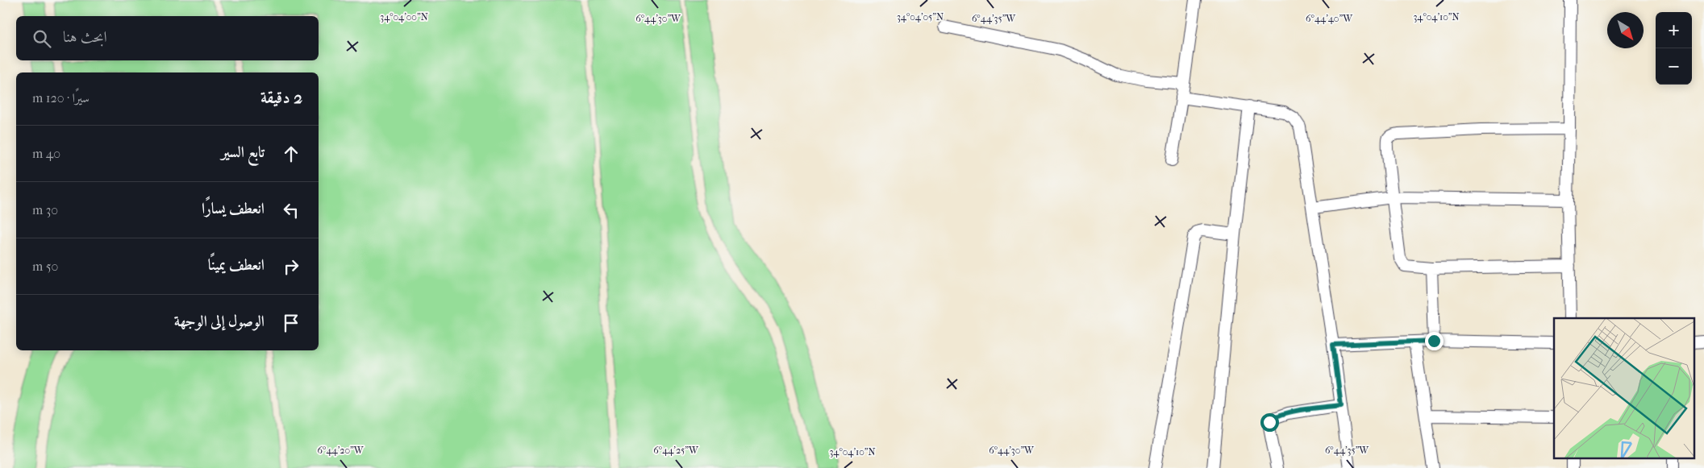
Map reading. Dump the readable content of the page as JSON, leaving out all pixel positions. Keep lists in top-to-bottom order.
{
  "north": "bottom right",
  "page": {
    "map_buttons": ["+", "−"],
    "search": "ابحث هنا",
    "heading": ["2 دقيقة", "سيرًا · 120 m"],
    "list": [
      ["تابع السير", "40 m"],
      ["انعطف يسارًا", "30 m"],
      ["انعطف يمينًا", "50 m"],
      "الوصول إلى الوجهة"
    ]
  },
  "coordinates": [
    "34°04'00\"N",
    "34°04'05\"N",
    "34°04'10\"N",
    "6°44'30\"W",
    "6°44'35\"W",
    "6°44'40\"W",
    "6°44'20\"W",
    "6°44'25\"W"
  ]
}
